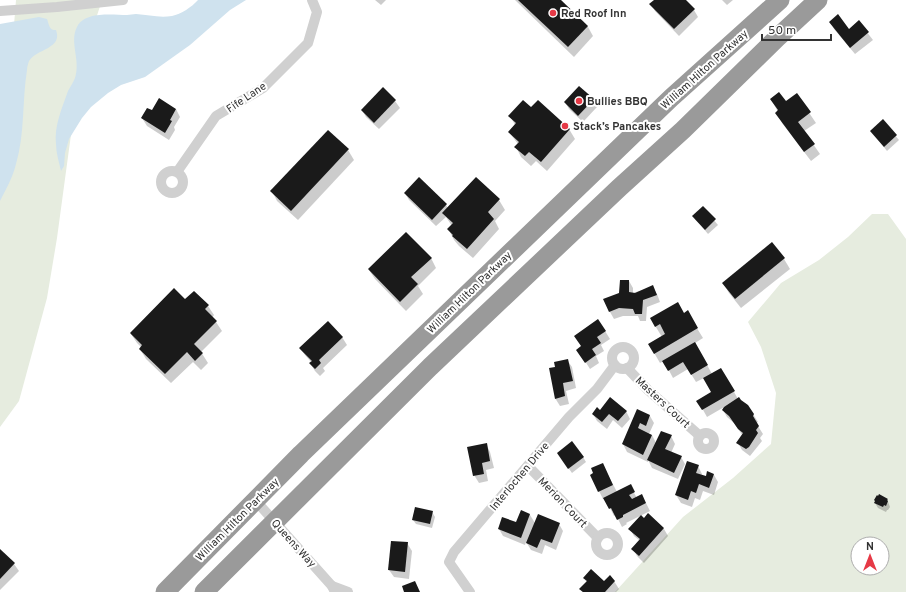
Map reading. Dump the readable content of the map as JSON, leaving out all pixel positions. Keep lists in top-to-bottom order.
{
  "streets": {
    "highway": ["William Hilton Parkway"],
    "street": [
      "Fife Lane",
      "Masters Court",
      "Interlochen Drive",
      "Merion Court",
      "Queens Way"
    ]
  },
  "crossings": [
    ["William Hilton Parkway", "Queens Way"],
    ["Masters Court", "Interlochen Drive"],
    ["Interlochen Drive", "Merion Court"]
  ],
  "places": ["Red Roof Inn", "Bullies BBQ", "Stack’s Pancakes"],
  "scale_bar": "50 m",
  "north": "top"
}
